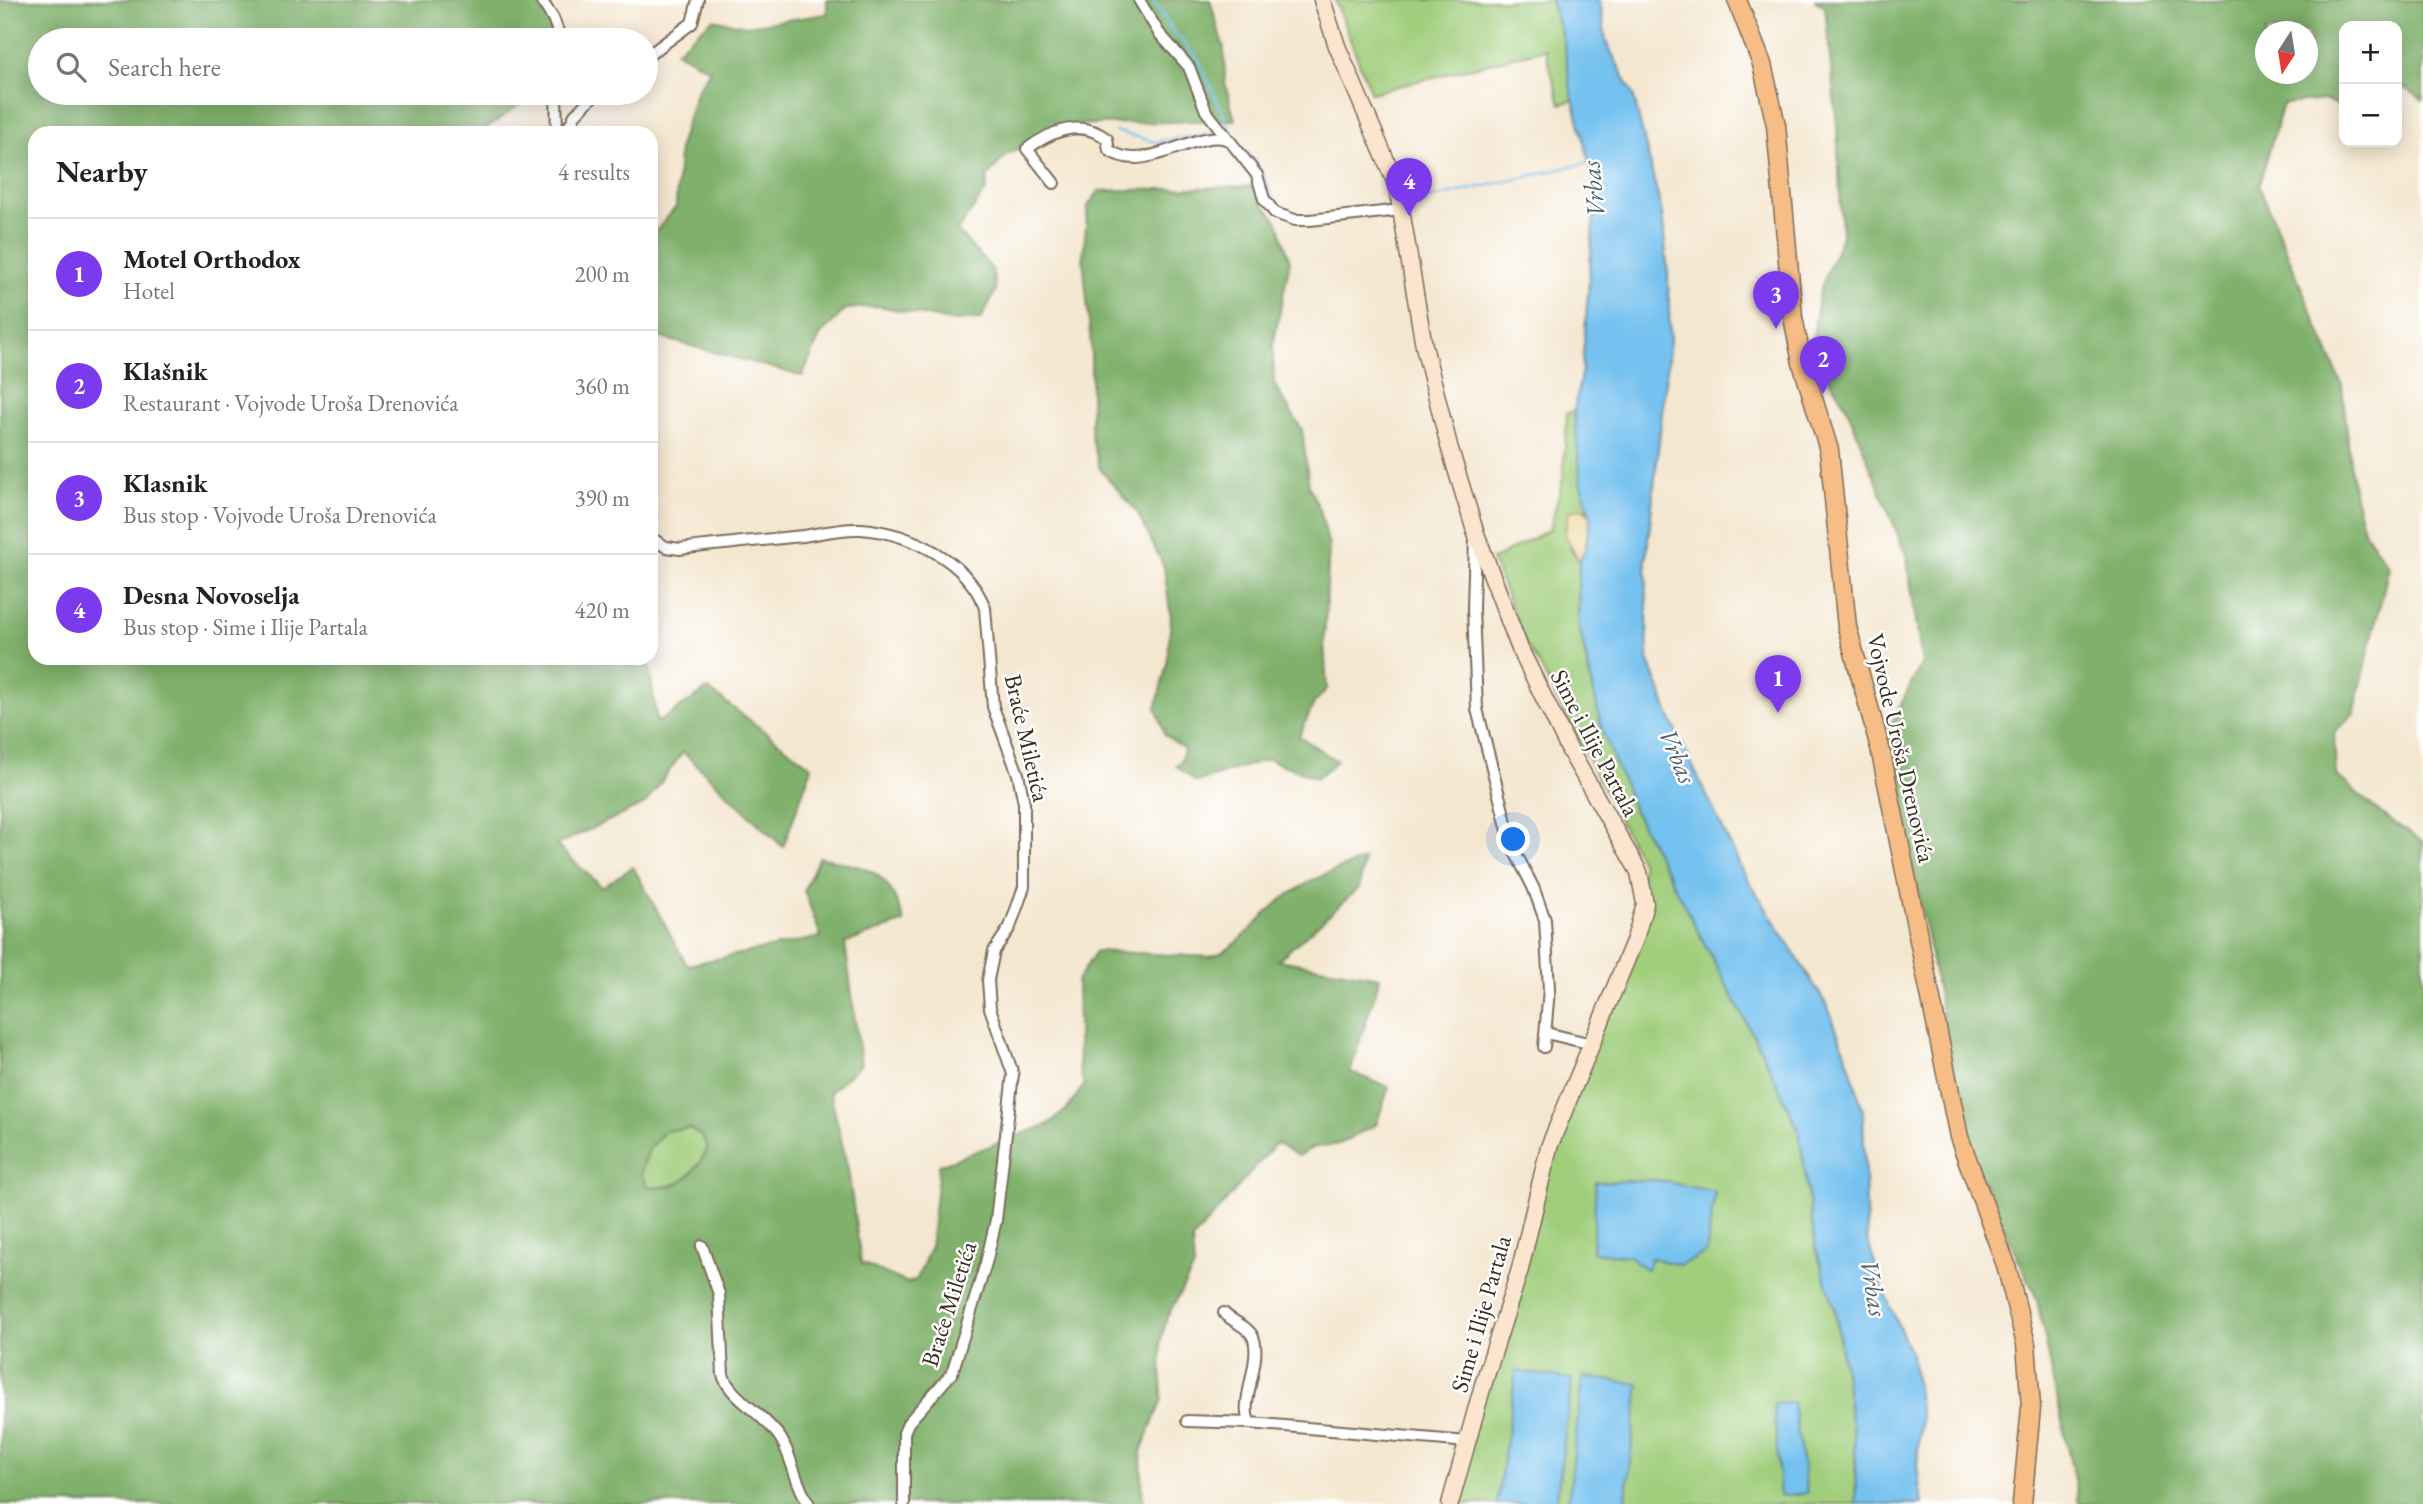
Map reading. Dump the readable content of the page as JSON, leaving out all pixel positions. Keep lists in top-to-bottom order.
{
  "streets": {
    "main road": ["Vojvode Uroša Drenovića"],
    "street": ["Braće Miletića", "Sime i Ilije Partala"]
  },
  "water": ["Vrbas"],
  "north": "bottom",
  "page": {
    "map_buttons": ["+", "−"],
    "search": "Search here",
    "heading": ["Nearby", "4 results"],
    "pins": [
      "4",
      "3",
      "2",
      "1"
    ],
    "list": [
      {
        "mark": "1",
        "name": "Motel Orthodox",
        "note": "Hotel",
        "value": "200 m"
      },
      {
        "mark": "2",
        "name": "Klašnik",
        "note": "Restaurant · Vojvode Uroša Drenovića",
        "value": "360 m"
      },
      {
        "mark": "3",
        "name": "Klasnik",
        "note": "Bus stop · Vojvode Uroša Drenovića",
        "value": "390 m"
      },
      {
        "mark": "4",
        "name": "Desna Novoselja",
        "note": "Bus stop · Sime i Ilije Partala",
        "value": "420 m"
      }
    ]
  }
}
